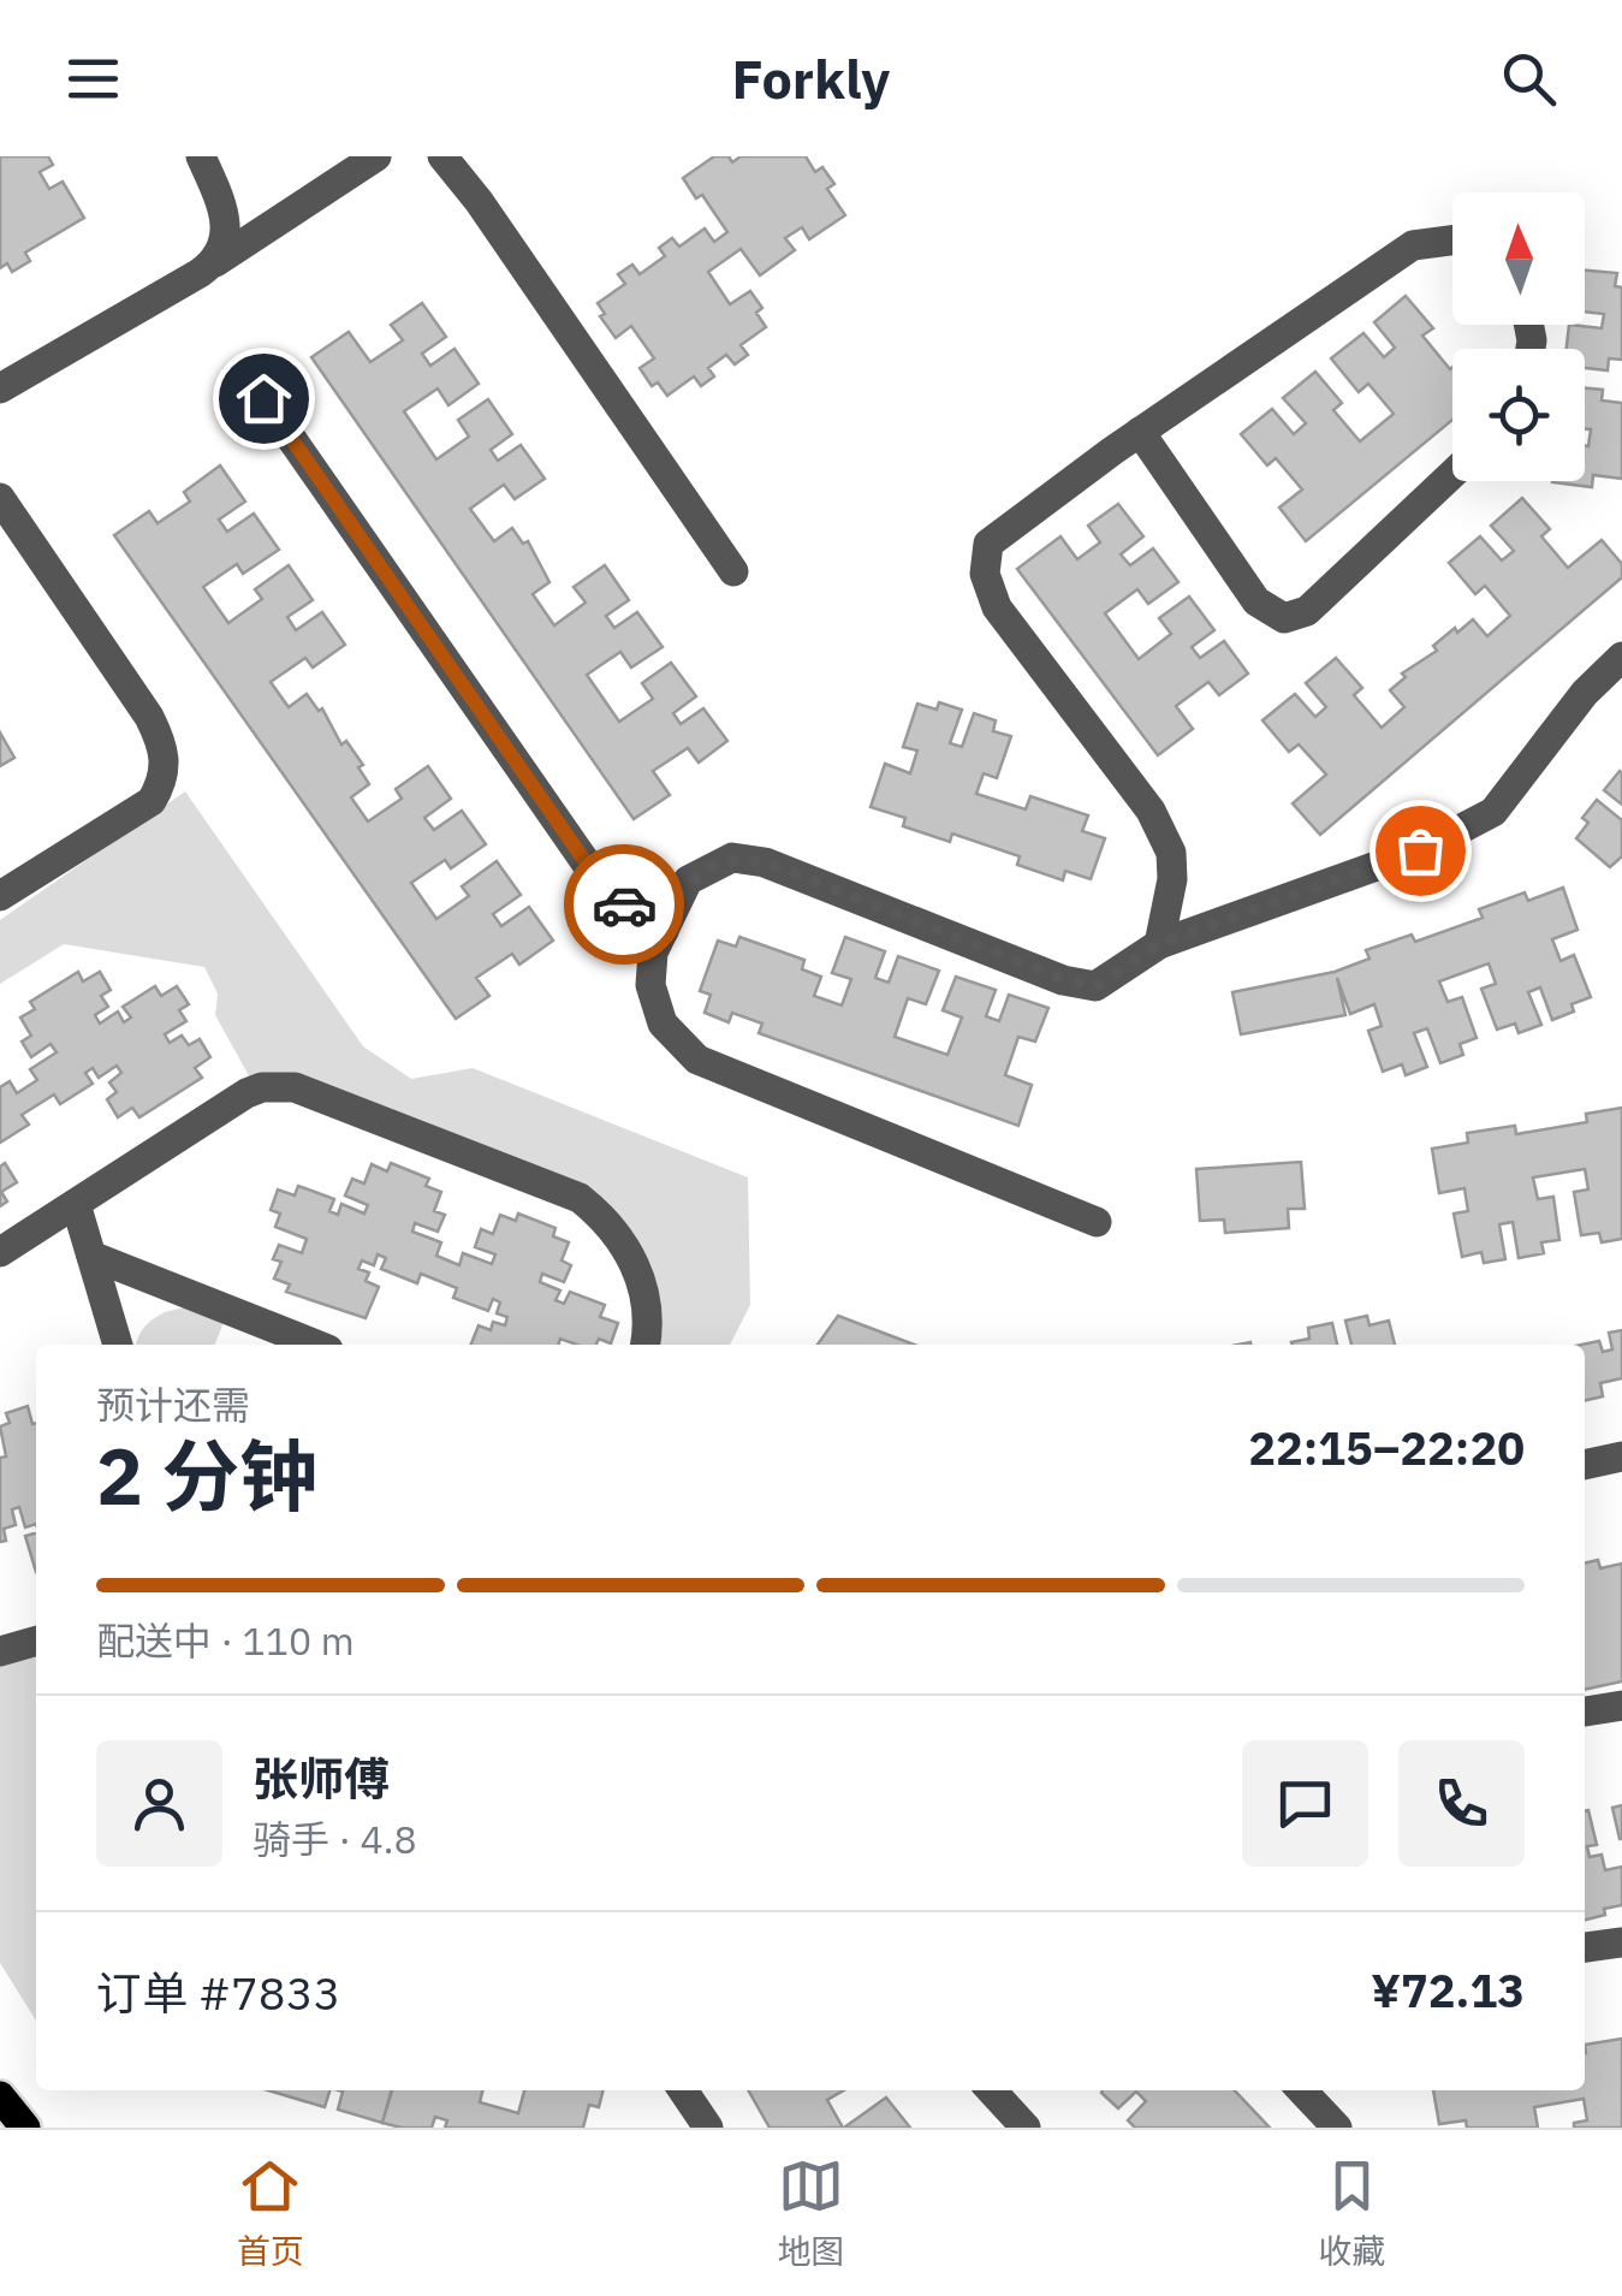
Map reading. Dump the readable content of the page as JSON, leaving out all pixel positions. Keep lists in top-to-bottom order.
{
  "north": "top",
  "page": {
    "header": "Forkly",
    "heading": ["2 分钟", "预计还需", "22:15–22:20"],
    "panel": [
      "张师傅",
      "骑手 · 4.8",
      "订单 #7833",
      "¥72.13"
    ],
    "bar": "配送中 · 110 m",
    "tabs": ["首页", "地图", "收藏"]
  }
}
